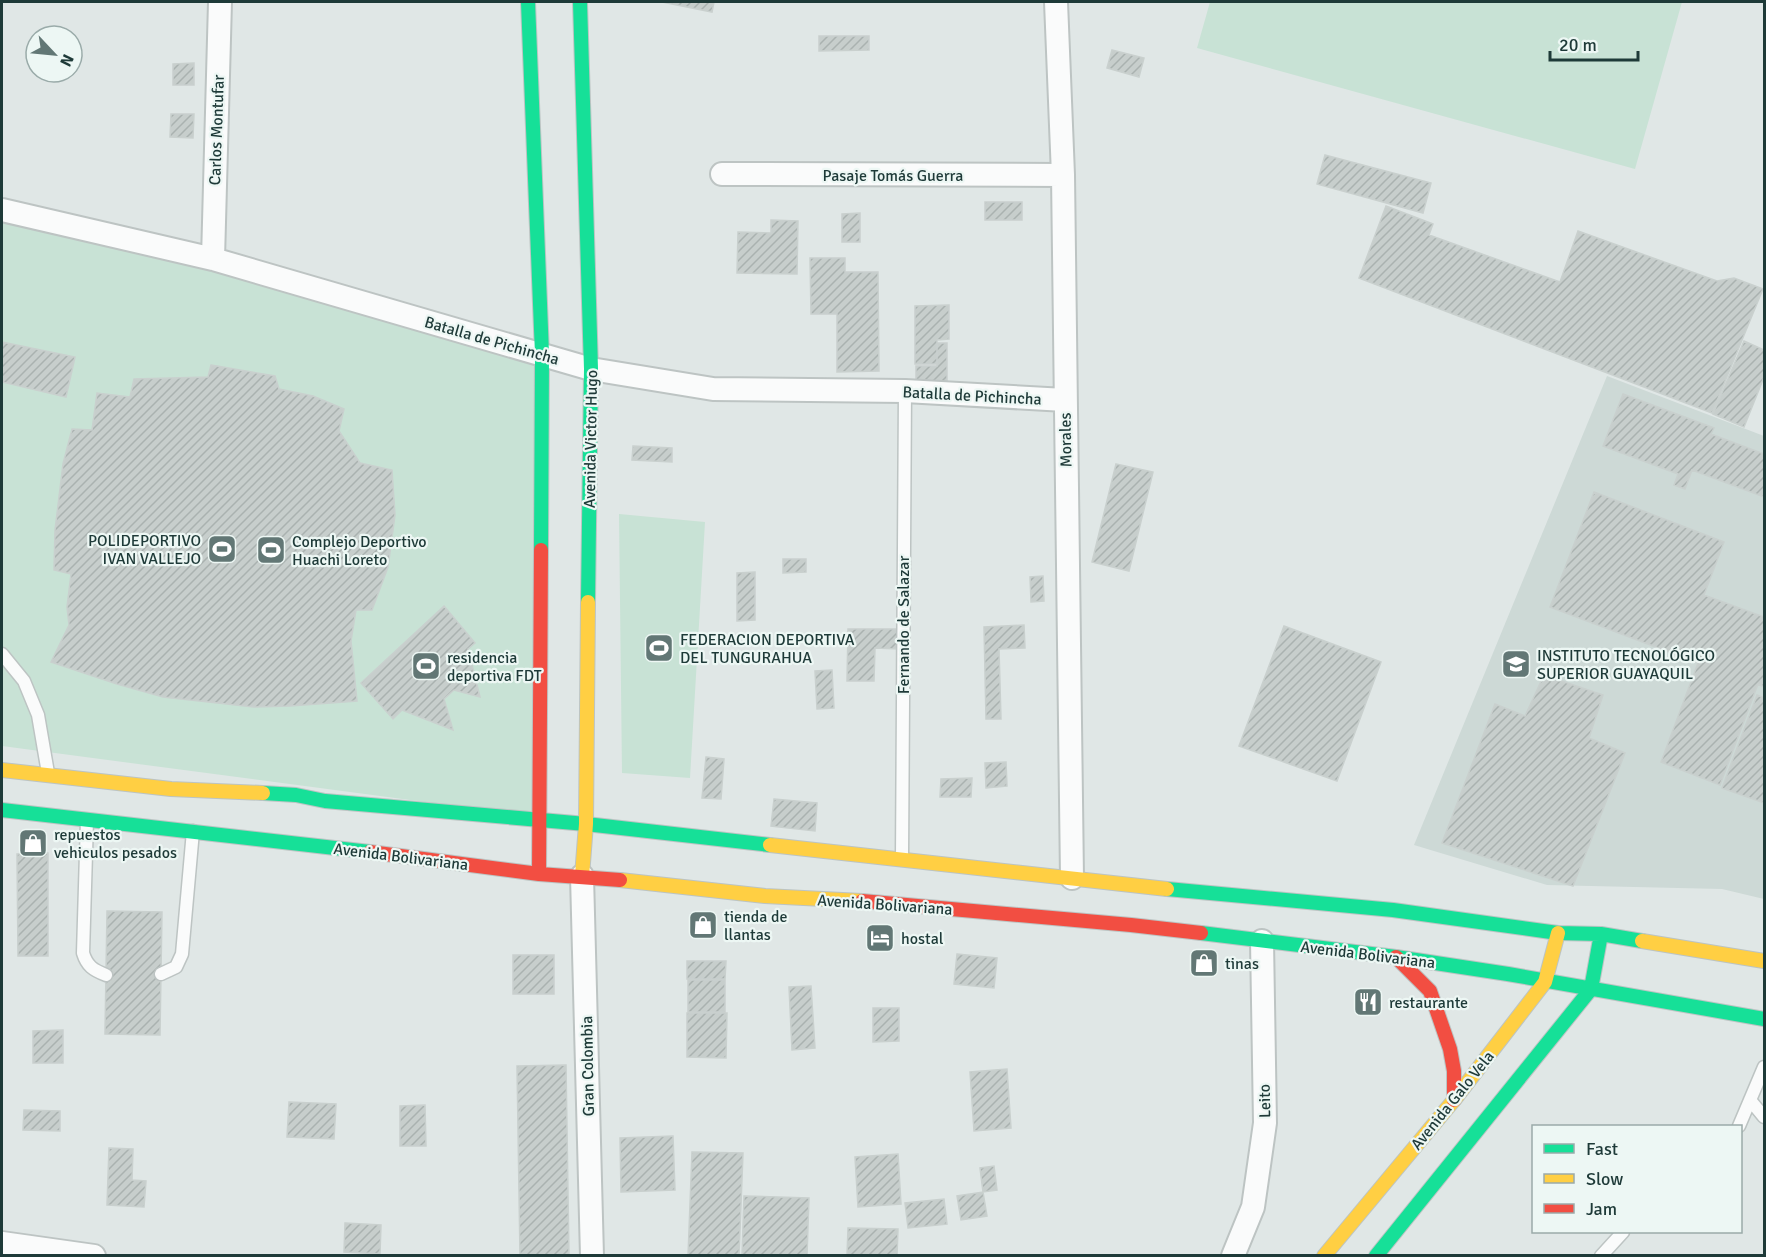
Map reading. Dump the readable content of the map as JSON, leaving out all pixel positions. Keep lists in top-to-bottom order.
{
  "streets": {
    "main road": ["Avenida Victor Hugo", "Avenida Bolivariana", "Avenida Galo Vela"],
    "street": [
      "Carlos Montufar",
      "Pasaje Tomás Guerra",
      "Batalla de Pichincha",
      "Morales",
      "Gran Colombia",
      "Leito"
    ],
    "lane": ["Fernando de Salazar"]
  },
  "crossings": [
    ["Carlos Montufar", "Batalla de Pichincha"],
    ["Pasaje Tomás Guerra", "Morales"],
    ["Batalla de Pichincha", "Avenida Victor Hugo"],
    ["Batalla de Pichincha", "Morales"],
    ["Batalla de Pichincha", "Fernando de Salazar"],
    ["Avenida Victor Hugo", "Avenida Bolivariana"],
    ["Avenida Victor Hugo", "Gran Colombia"],
    ["Avenida Bolivariana", "Gran Colombia"],
    ["Avenida Bolivariana", "Avenida Galo Vela"],
    ["Avenida Bolivariana", "Leito"]
  ],
  "places": {
    "sports": [
      "POLIDEPORTIVO IVAN VALLEJO",
      "Complejo Deportivo Huachi Loreto",
      "FEDERACION DEPORTIVA DEL TUNGURAHUA",
      "residencia deportiva FDT"
    ],
    "school or university": ["INSTITUTO TECNOLÓGICO SUPERIOR GUAYAQUIL"],
    "shop": ["repuestos vehiculos pesados", "tienda de llantas", "tinas"],
    "hotel": ["hostal"],
    "restaurant": ["restaurante"]
  },
  "legend": ["Fast", "Slow", "Jam"],
  "scale_bar": "20 m",
  "north": "bottom right"
}
